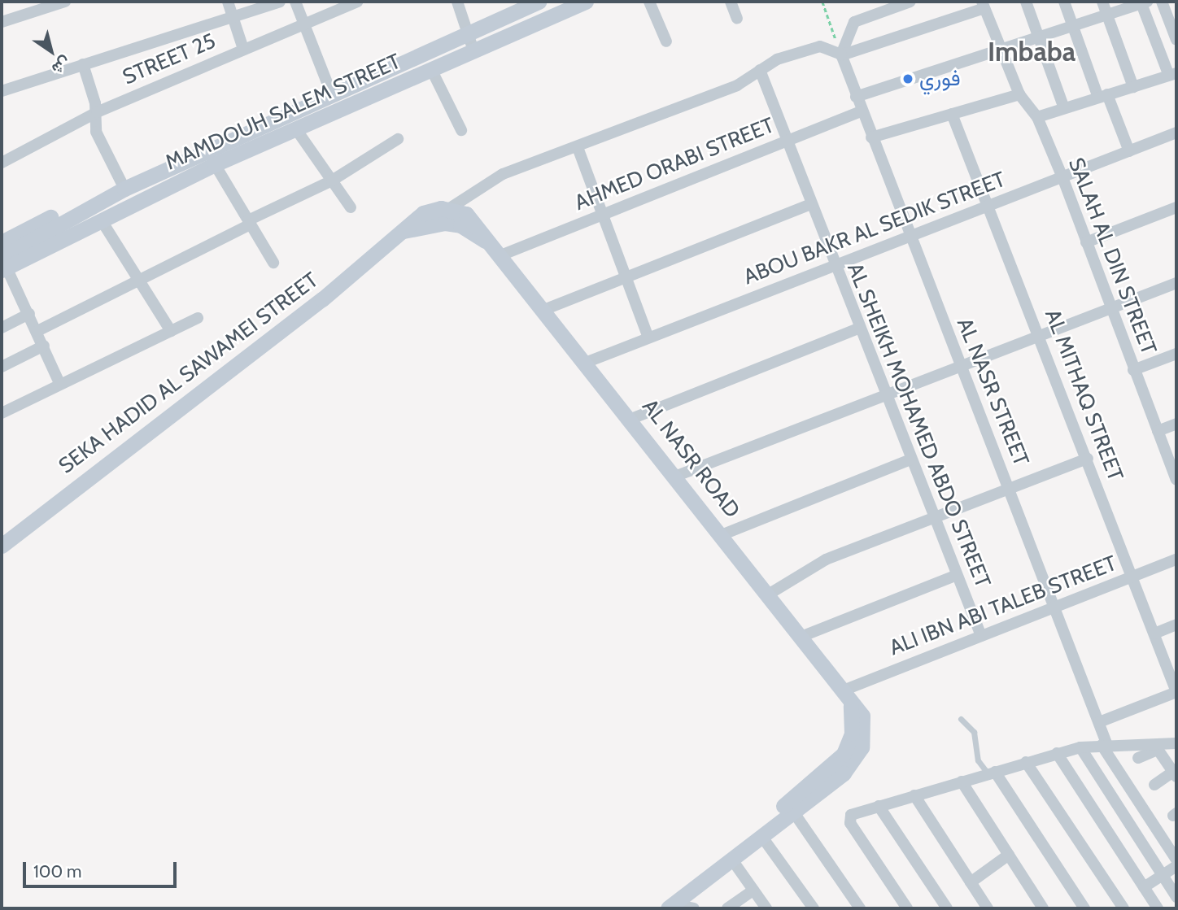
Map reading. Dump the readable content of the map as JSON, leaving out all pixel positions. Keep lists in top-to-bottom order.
{
  "streets": {
    "street": [
      "STREET 25",
      "MAMDOUH SALEM STREET",
      "AHMED ORABI STREET",
      "ABOU BAKR AL SEDIK STREET",
      "SALAH AL DIN STREET",
      "SEKA HADID AL SAWAMEI STREET",
      "AL NASR STREET",
      "AL MITHAQ STREET",
      "AL SHEIKH MOHAMED ABDO STREET",
      "AL NASR ROAD",
      "ALI IBN ABI TALEB STREET"
    ]
  },
  "crossings": [
    ["AHMED ORABI STREET", "AL NASR STREET"],
    ["AHMED ORABI STREET", "AL SHEIKH MOHAMED ABDO STREET"],
    ["AHMED ORABI STREET", "AL NASR ROAD"],
    ["ABOU BAKR AL SEDIK STREET", "SALAH AL DIN STREET"],
    ["ABOU BAKR AL SEDIK STREET", "AL NASR STREET"],
    ["ABOU BAKR AL SEDIK STREET", "AL MITHAQ STREET"],
    ["ABOU BAKR AL SEDIK STREET", "AL SHEIKH MOHAMED ABDO STREET"],
    ["ABOU BAKR AL SEDIK STREET", "AL NASR ROAD"],
    ["AL NASR STREET", "ALI IBN ABI TALEB STREET"],
    ["AL MITHAQ STREET", "ALI IBN ABI TALEB STREET"],
    ["AL SHEIKH MOHAMED ABDO STREET", "ALI IBN ABI TALEB STREET"],
    ["AL NASR ROAD", "ALI IBN ABI TALEB STREET"]
  ],
  "districts": ["Imbaba"],
  "places": ["فوري"],
  "scale_bar": "100 m",
  "north": "bottom right"
}
